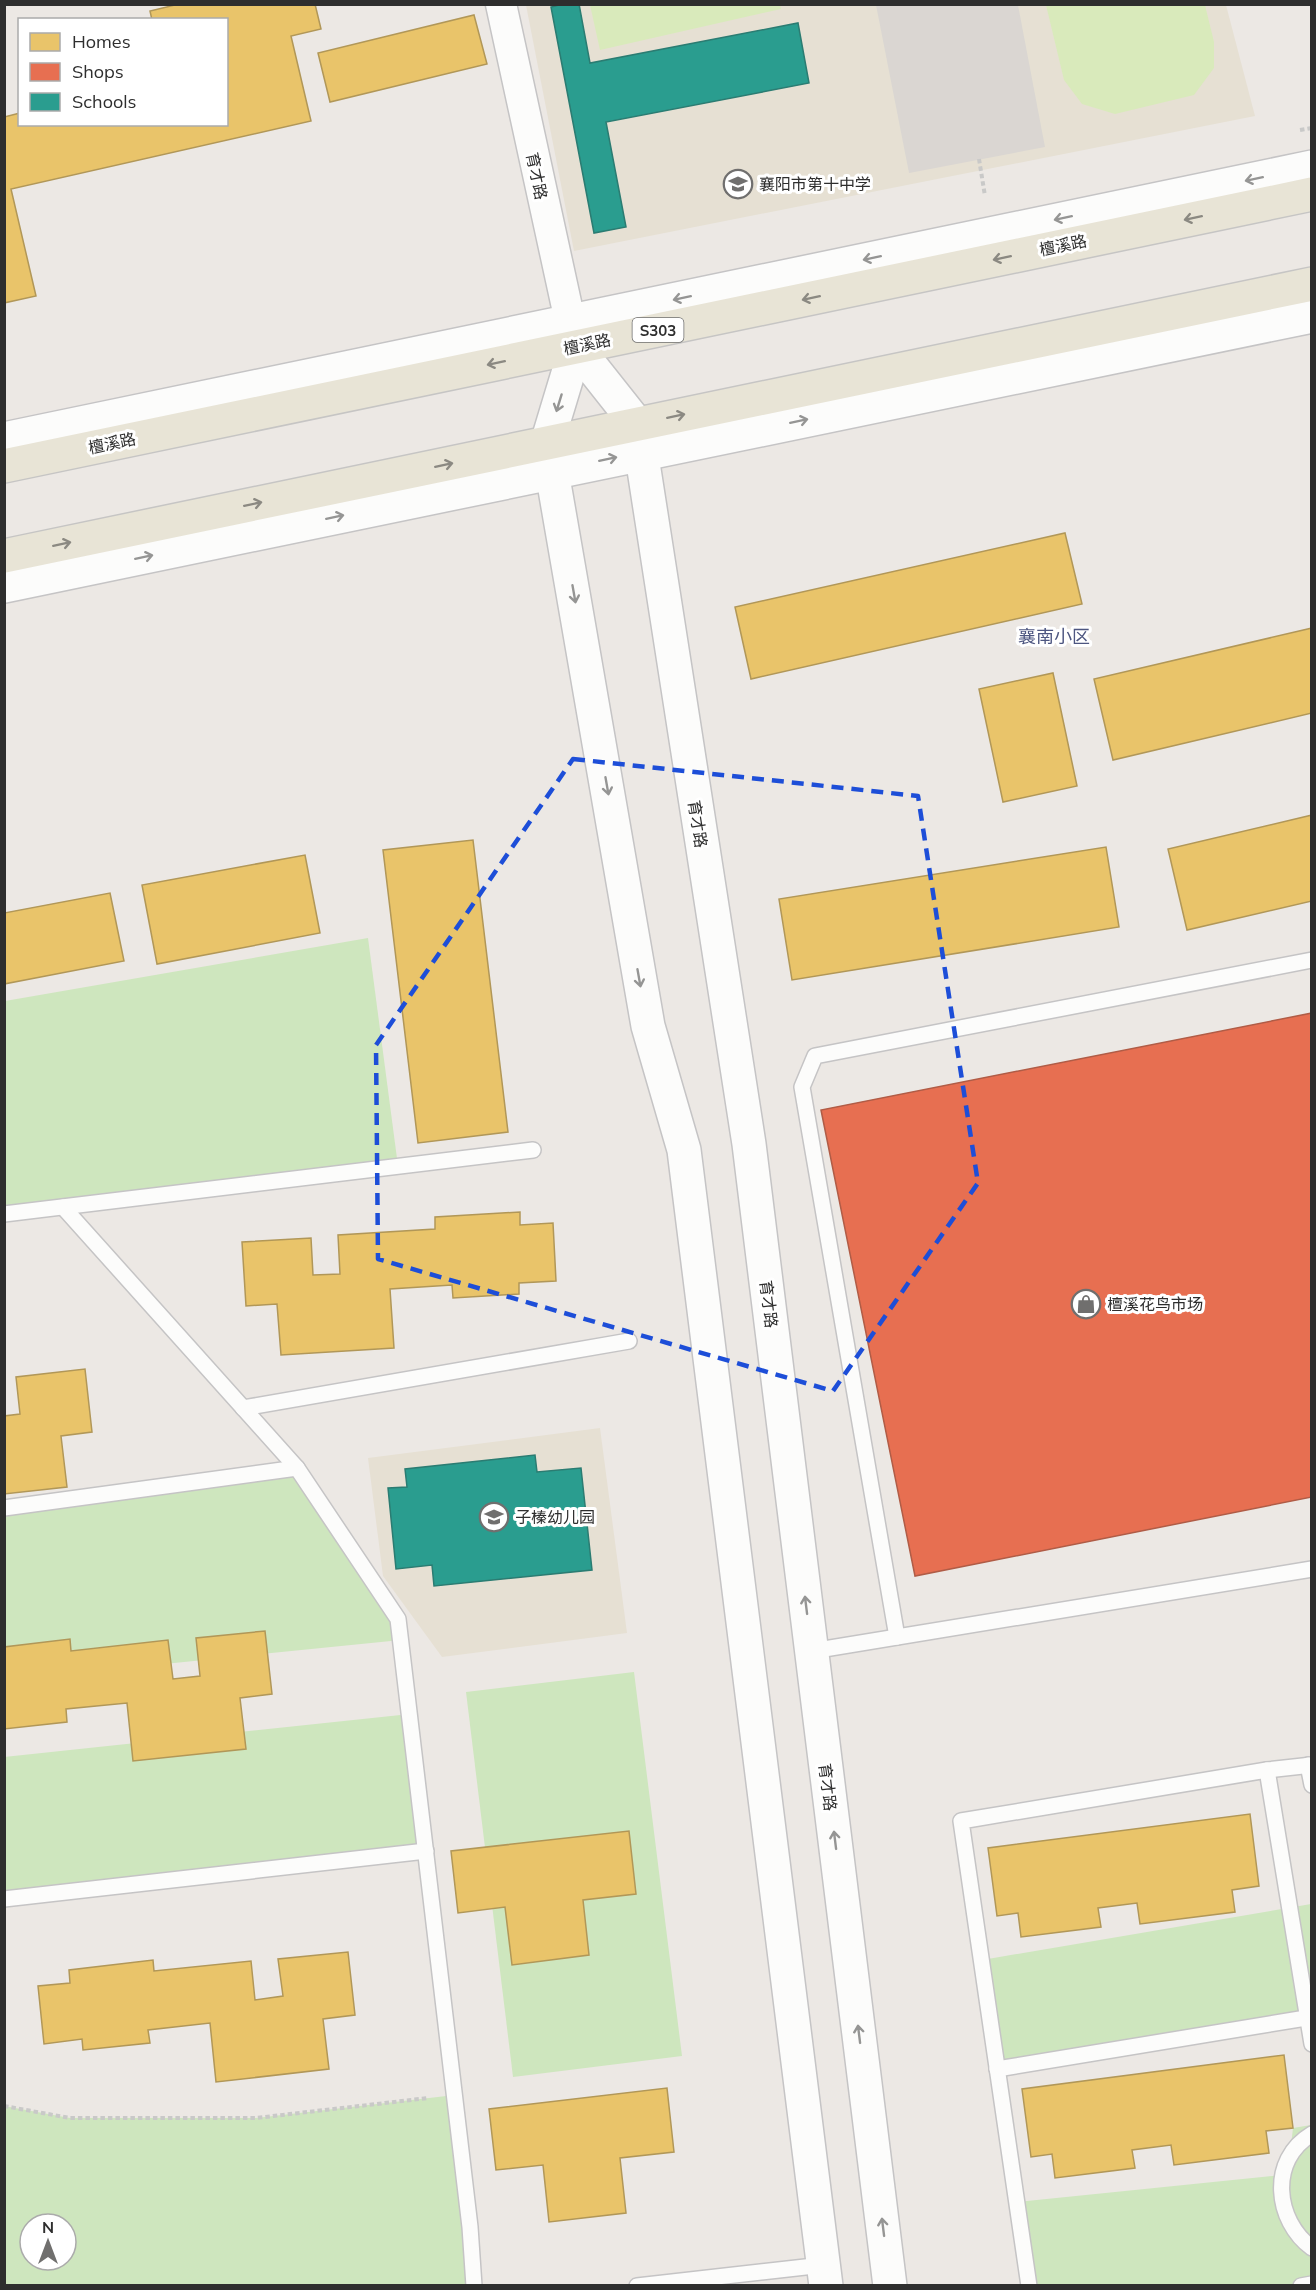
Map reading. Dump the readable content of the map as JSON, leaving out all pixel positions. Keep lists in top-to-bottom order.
{
  "streets": {
    "main road": ["檀溪路", "S303"],
    "street": ["育才路"]
  },
  "crossings": [
    ["育才路", "檀溪路"]
  ],
  "districts": ["襄南小区"],
  "places": {
    "school or university": ["襄阳市第十中学", "子榛幼儿园"],
    "shop": ["檀溪花鸟市场"]
  },
  "legend": ["Homes", "Shops", "Schools"],
  "north": "top"
}
